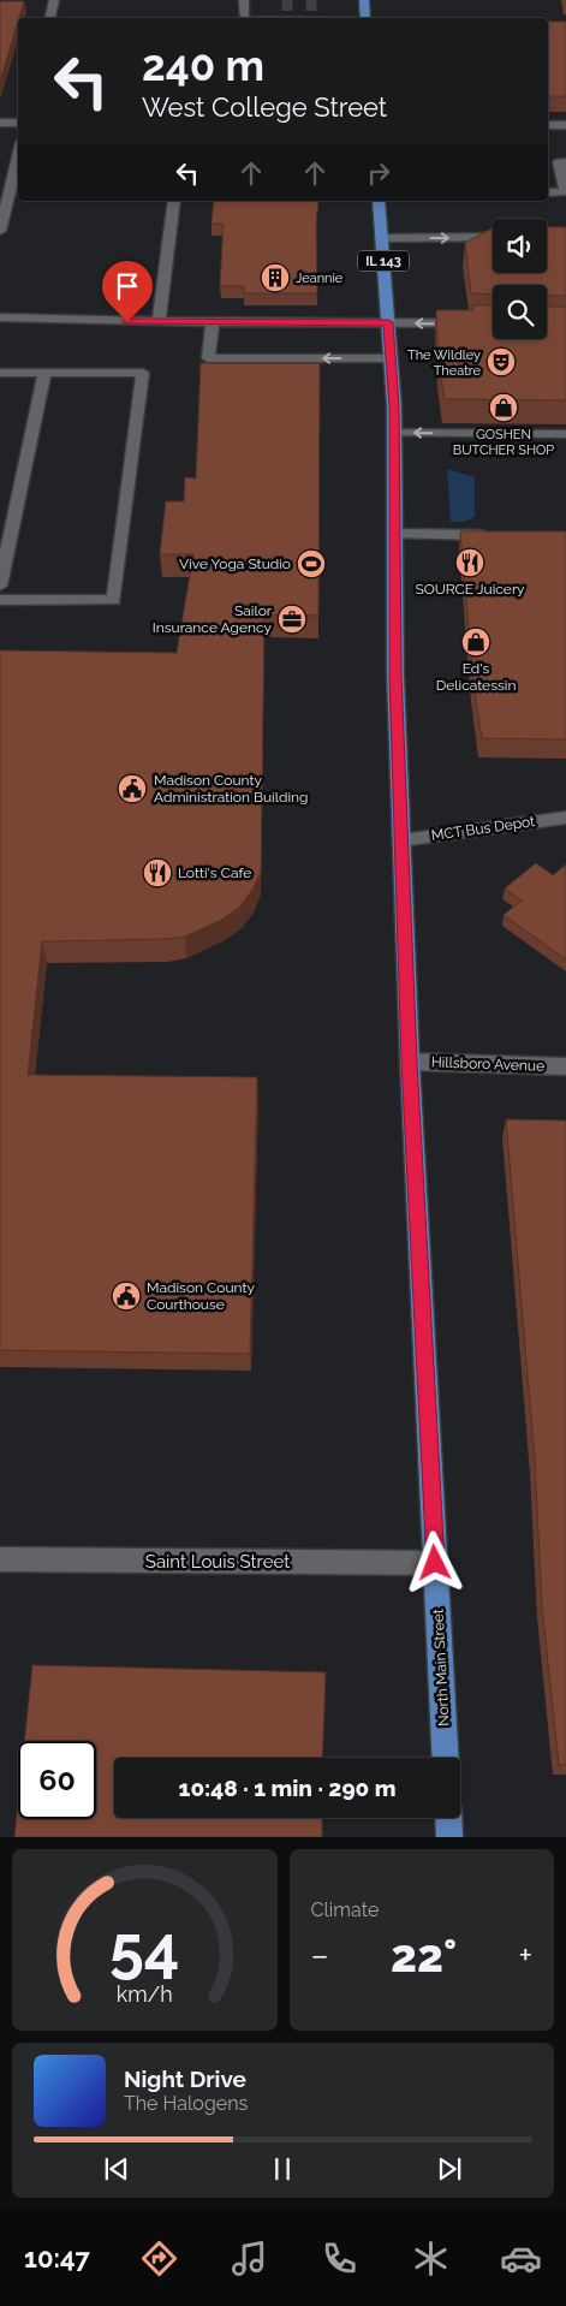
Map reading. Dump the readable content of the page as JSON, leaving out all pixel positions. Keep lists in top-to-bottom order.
{
  "streets": {
    "main road": ["IL 143", "North Main Street"],
    "street": ["MCT Bus Depot", "Hillsboro Avenue", "Saint Louis Street"]
  },
  "crossings": [
    ["MCT Bus Depot", "North Main Street"],
    ["Hillsboro Avenue", "North Main Street"],
    ["Saint Louis Street", "North Main Street"]
  ],
  "places": {
    "building": ["Jeannie"],
    "theatre": ["The Wildley Theatre"],
    "shop": ["GOSHEN BUTCHER SHOP", "Ed's Delicatessin"],
    "restaurant": ["SOURCE Juicery", "Lotti's Cafe"],
    "sports": ["Vive Yoga Studio"],
    "office": ["Sailor Insurance Agency"],
    "public building": ["Madison County Administration Building", "Madison County Courthouse"]
  },
  "page": {
    "turn": ["240 m", "West College Street"],
    "limit": "60",
    "trip": "10:48 · 1 min · 290 m",
    "tile": "Climate",
    "heat": ["−", "22°", "+"],
    "song": ["Night Drive", "The Halogens"],
    "tabs": "10:47",
    "gauge": ["54", "km/h"]
  }
}
